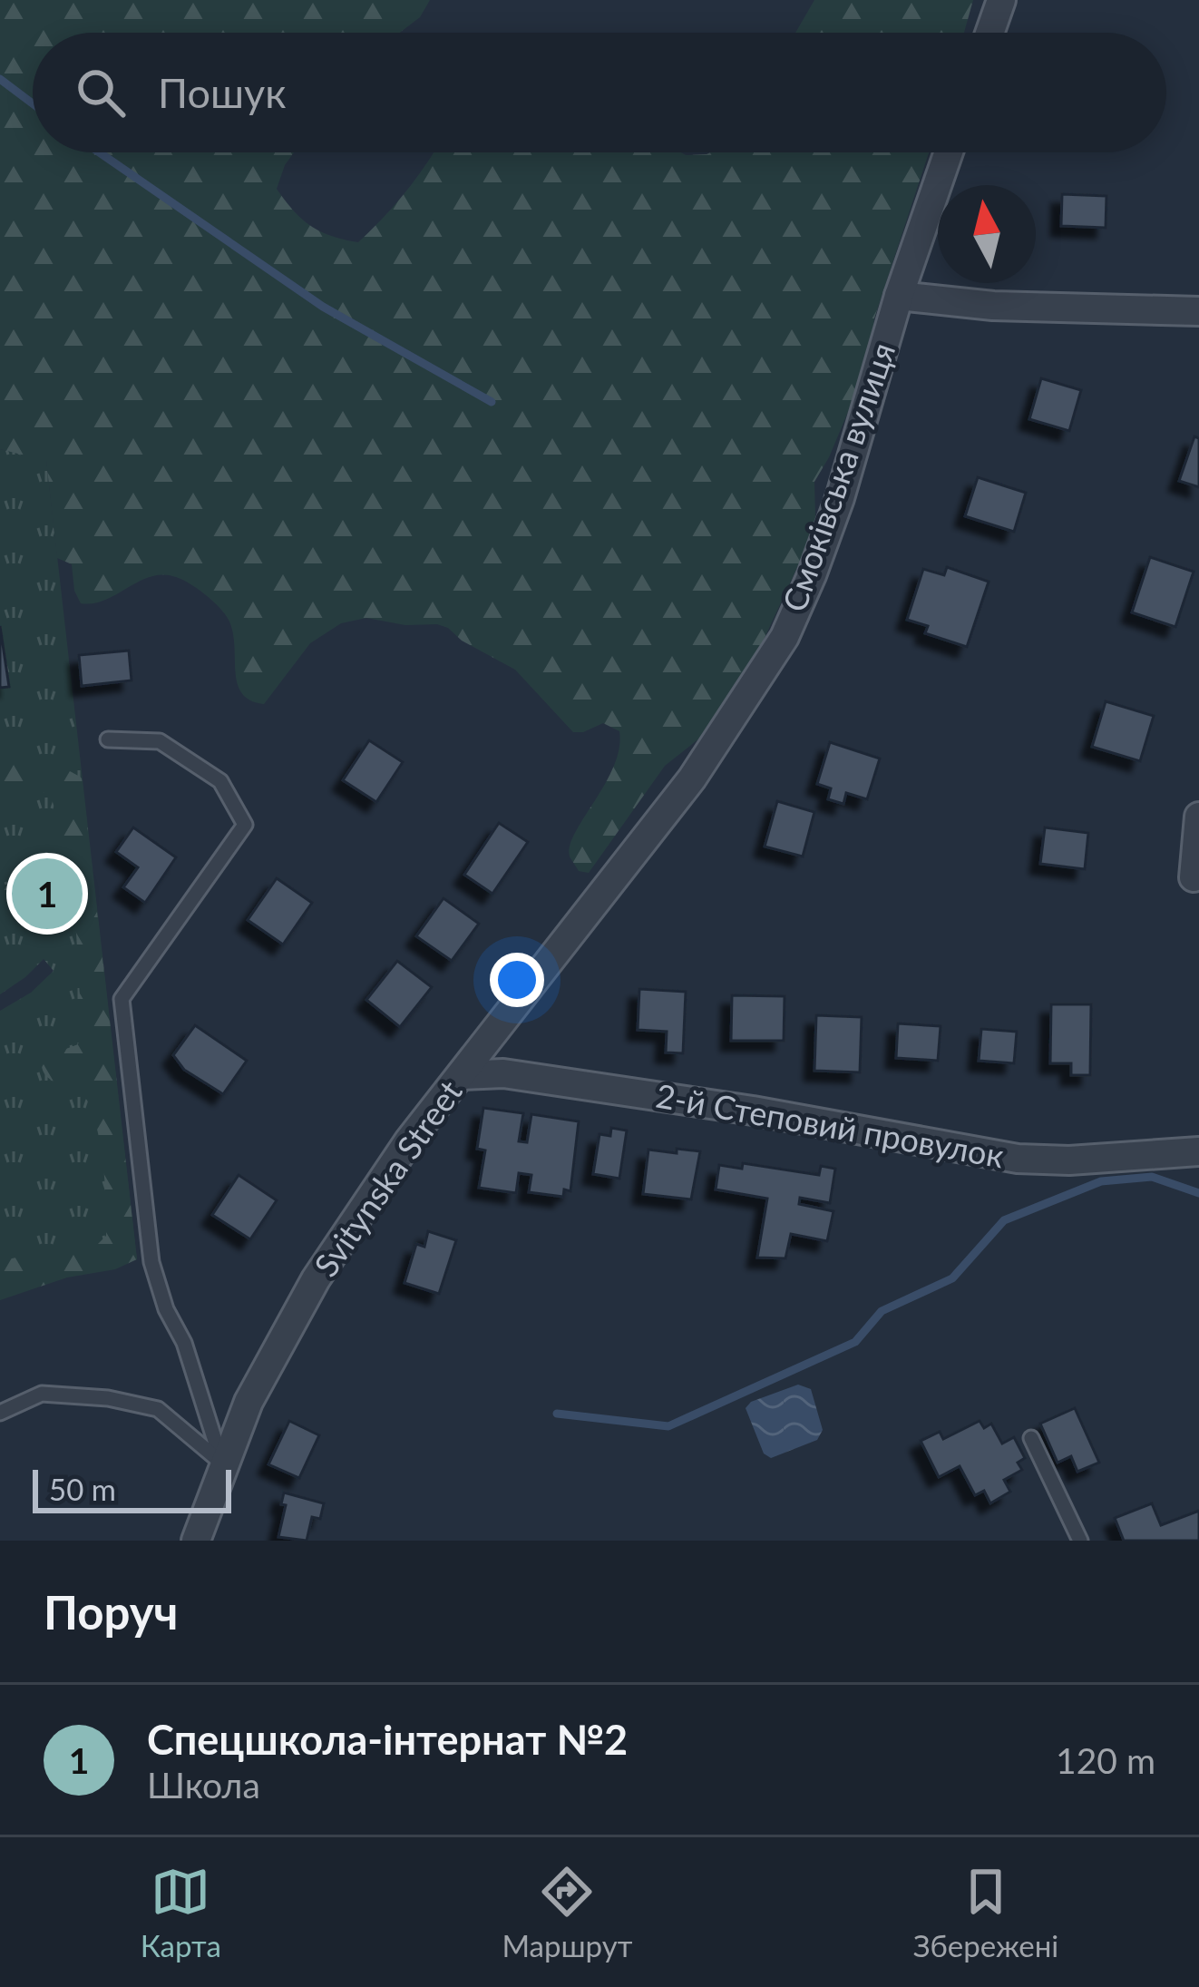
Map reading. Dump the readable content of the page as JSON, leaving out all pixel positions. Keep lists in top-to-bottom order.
{
  "streets": {
    "street": ["Смоківська вулиця", "2-й Степовий провулок", "Svitynska Street"]
  },
  "crossings": [
    ["Смоківська вулиця", "Svitynska Street"],
    ["2-й Степовий провулок", "Svitynska Street"]
  ],
  "scale_bar": "50 m",
  "north": "top",
  "page": {
    "search": "Пошук",
    "pins": "1",
    "scale": "50 m",
    "heading": "Поруч",
    "list": [
      {
        "mark": "1",
        "name": "Спецшкола-інтернат №2",
        "note": "Школа",
        "value": "120 m"
      }
    ],
    "nav": ["Карта", "Маршрут", "Збережені"]
  }
}
